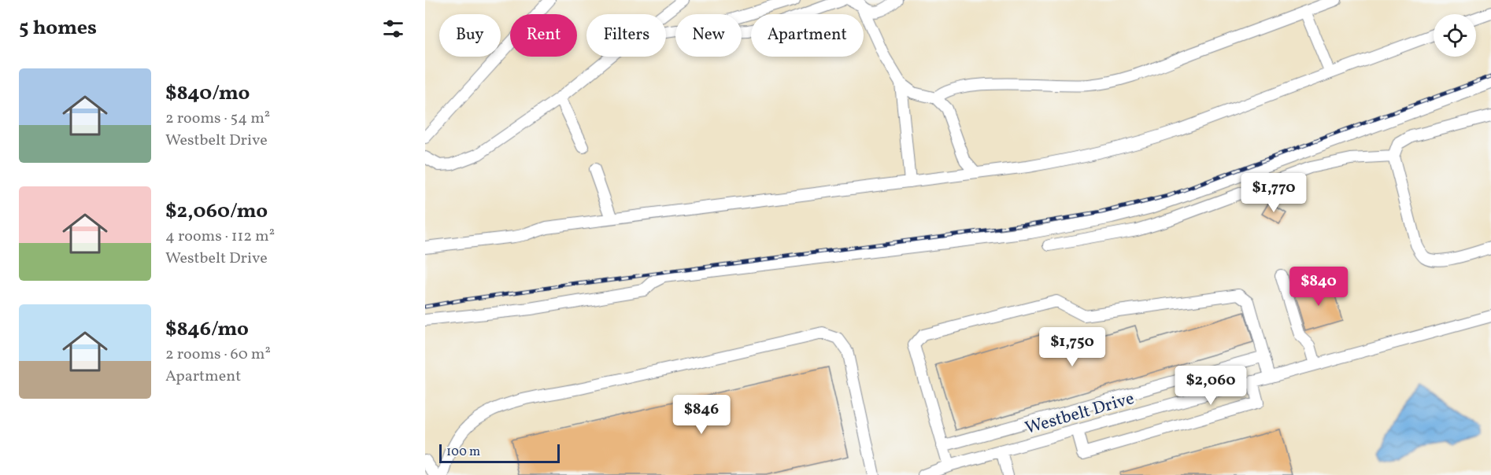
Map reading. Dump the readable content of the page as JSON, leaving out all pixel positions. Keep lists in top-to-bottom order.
{
  "streets": {
    "street": ["Westbelt Drive"]
  },
  "scale_bar": "100 m",
  "page": {
    "heading": "5 homes",
    "chip": [
      "Buy",
      "Rent",
      "Filters",
      "New",
      "Apartment"
    ],
    "list": [
      {
        "name": "$840/mo",
        "note": "2 rooms · 54 m² · Westbelt Drive"
      },
      {
        "name": "$2,060/mo",
        "note": "4 rooms · 112 m² · Westbelt Drive"
      },
      {
        "name": "$846/mo",
        "note": "2 rooms · 60 m² · Apartment"
      }
    ],
    "price": [
      "$1,770",
      "$840",
      "$1,750",
      "$2,060",
      "$846"
    ],
    "scale": "100 m"
  }
}
